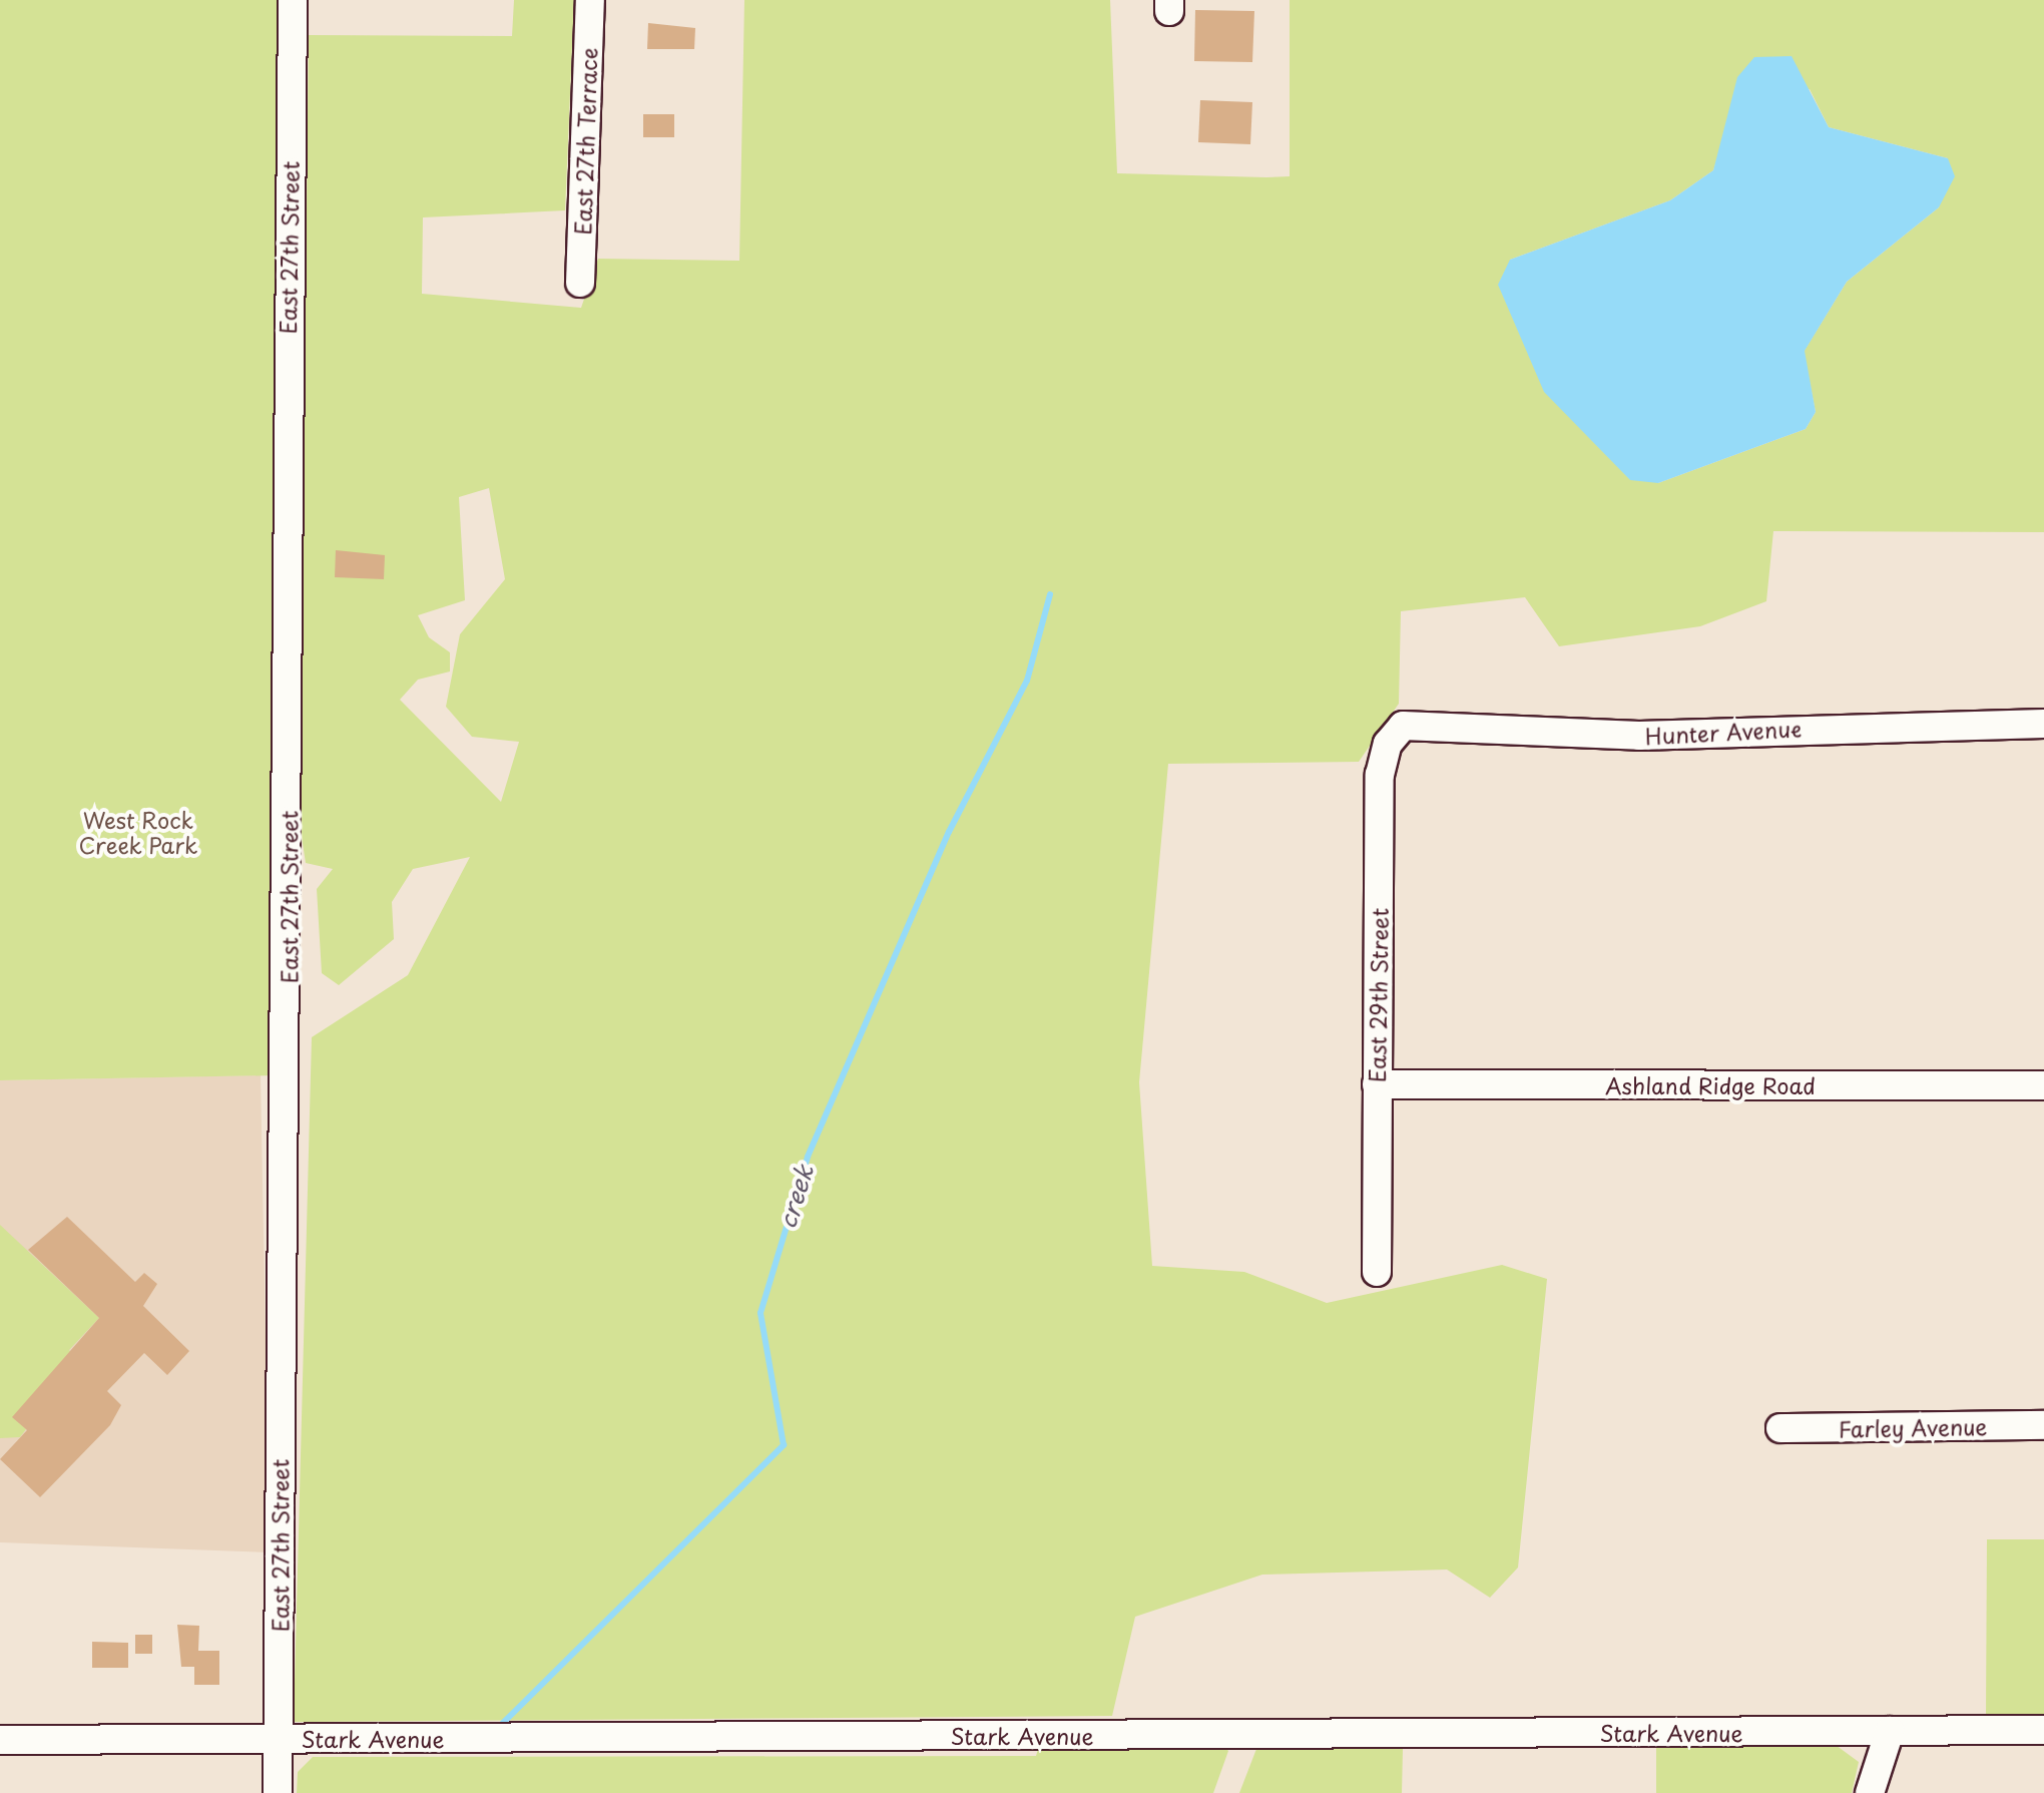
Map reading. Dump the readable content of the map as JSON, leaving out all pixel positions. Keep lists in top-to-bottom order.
{
  "streets": {
    "street": [
      "East 27th Terrace",
      "East 27th Street",
      "Hunter Avenue",
      "East 29th Street",
      "Ashland Ridge Road",
      "Farley Avenue",
      "Stark Avenue"
    ]
  },
  "crossings": [
    ["East 27th Street", "Stark Avenue"],
    ["Hunter Avenue", "East 29th Street"],
    ["East 29th Street", "Ashland Ridge Road"]
  ],
  "water": ["creek"],
  "parks": ["West Rock Creek Park"]
}
